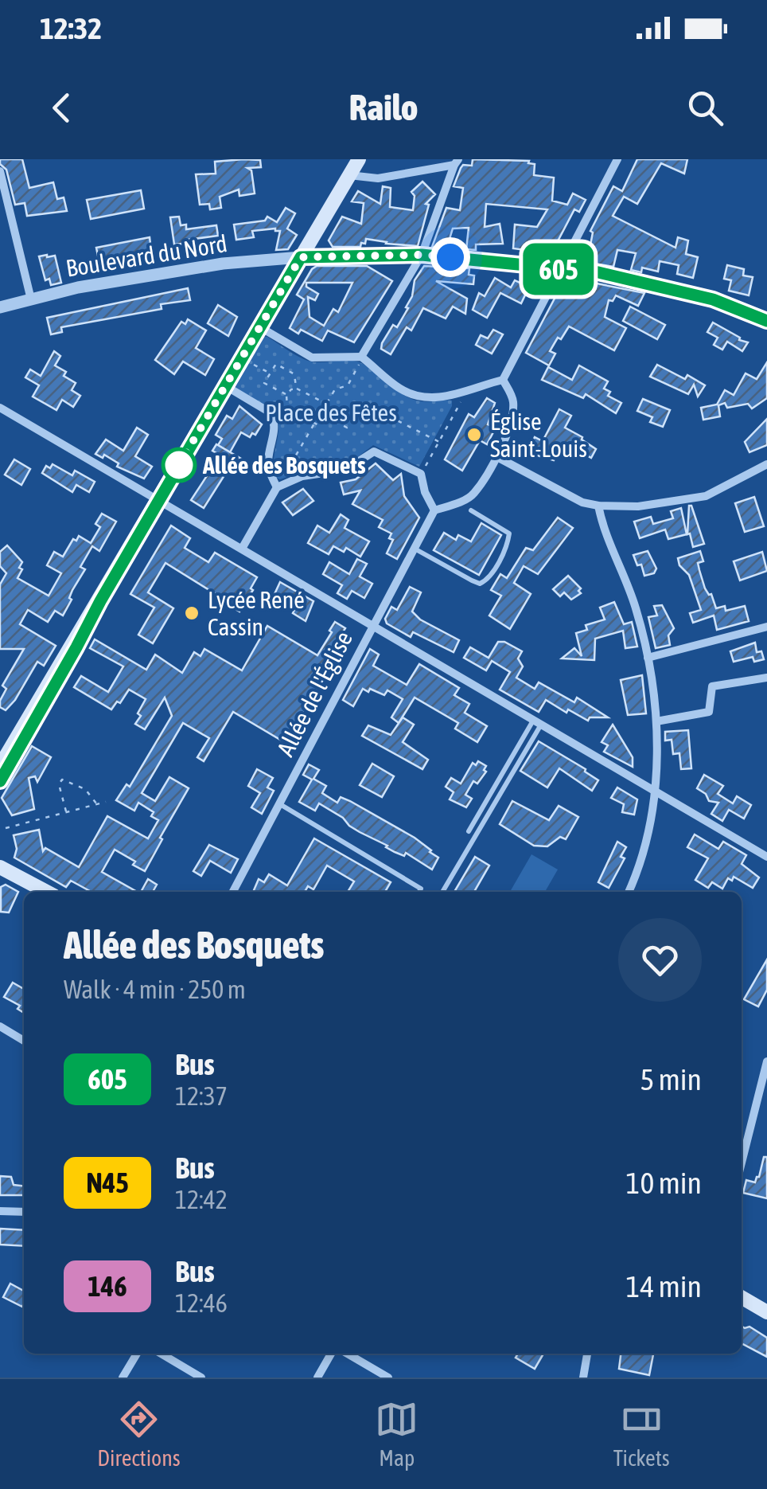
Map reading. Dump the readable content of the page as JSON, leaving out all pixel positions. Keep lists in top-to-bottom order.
{
  "streets": {
    "street": ["Boulevard du Nord", "Allée de l'Église"]
  },
  "parks": ["Place des Fêtes"],
  "places": ["Église Saint-Louis", "Allée des Bosquets", "Lycée René Cassin"],
  "lines": ["bus line 605"],
  "page": {
    "status": "12:32",
    "header": "Railo",
    "on_map": "605",
    "heading": ["Allée des Bosquets", "Walk · 4 min · 250 m"],
    "list": [
      {
        "mark": "605",
        "name": "Bus",
        "note": "12:37",
        "value": "5 min"
      },
      {
        "mark": "N45",
        "name": "Bus",
        "note": "12:42",
        "value": "10 min"
      },
      {
        "mark": "146",
        "name": "Bus",
        "note": "12:46",
        "value": "14 min"
      }
    ],
    "tabs": ["Directions", "Map", "Tickets"]
  }
}
